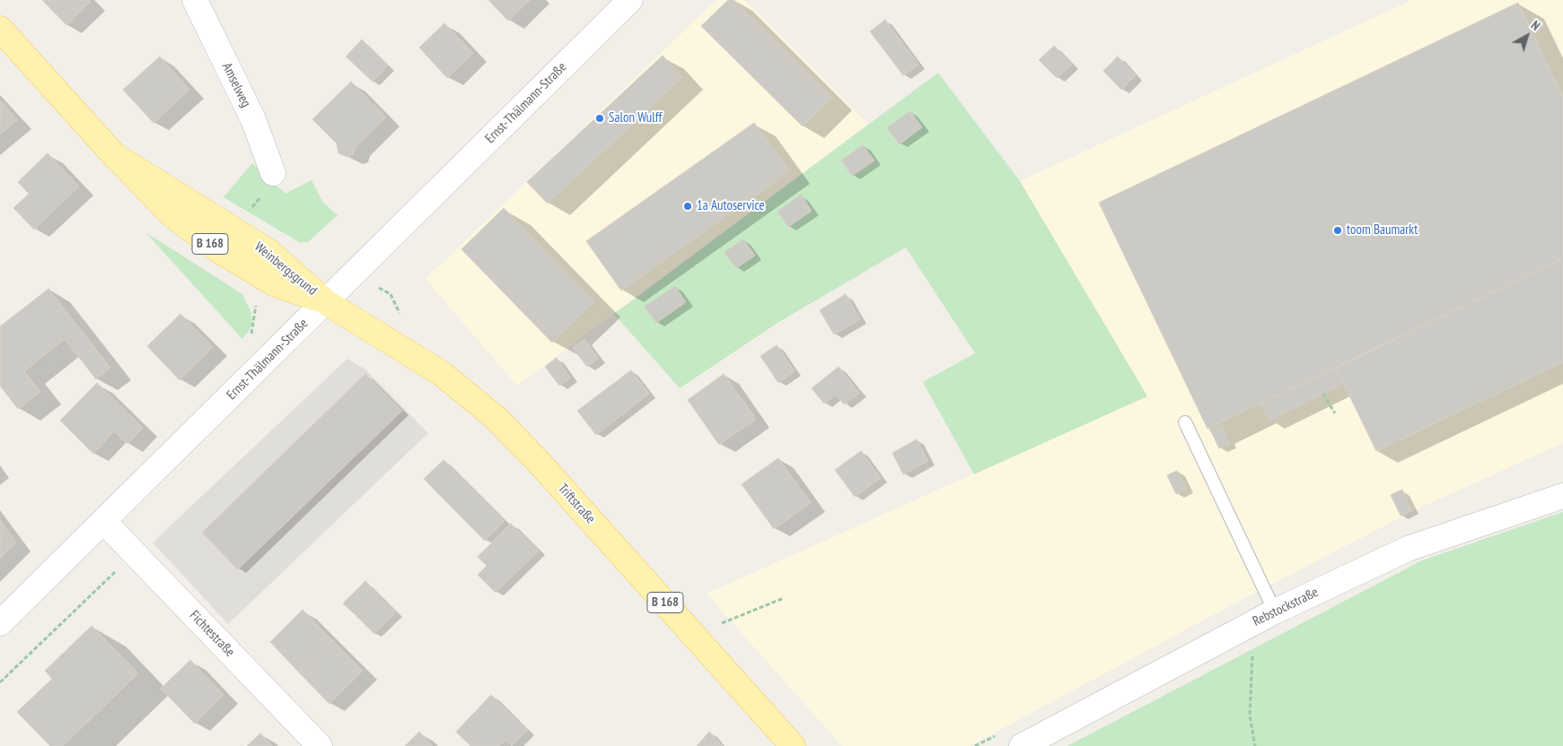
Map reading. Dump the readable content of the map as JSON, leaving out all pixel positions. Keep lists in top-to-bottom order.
{
  "streets": {
    "main road": ["B 168", "Weinbergsgrund", "Triftstraße"],
    "street": [
      "Amselweg",
      "Ernst-Thälmann-Straße",
      "Rebstockstraße",
      "Fichtestraße"
    ]
  },
  "crossings": [
    ["Ernst-Thälmann-Straße", "Weinbergsgrund"],
    ["Ernst-Thälmann-Straße", "Triftstraße"],
    ["Ernst-Thälmann-Straße", "Fichtestraße"],
    ["Weinbergsgrund", "Triftstraße"]
  ],
  "places": ["Salon Wulff", "1a Autoservice", "toom Baumarkt"],
  "north": "top right"
}
